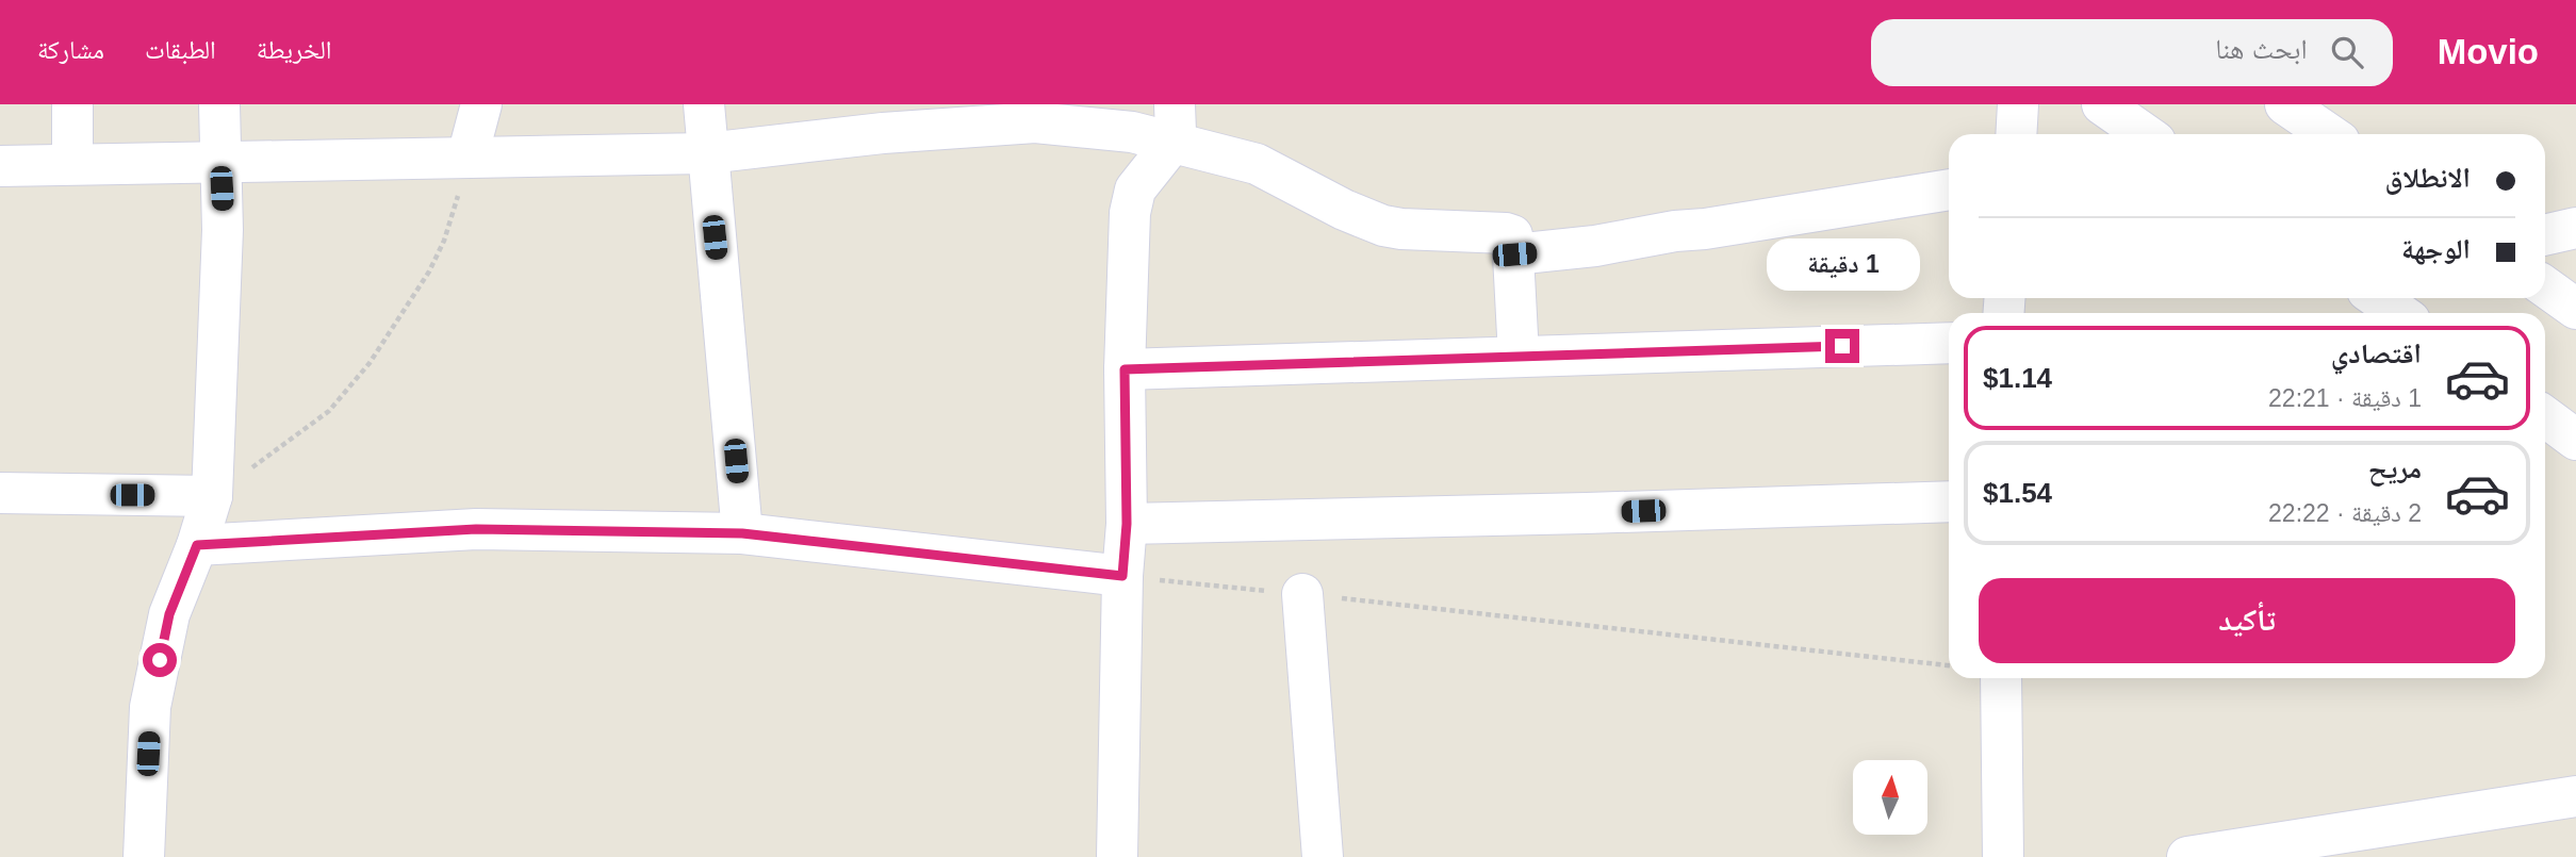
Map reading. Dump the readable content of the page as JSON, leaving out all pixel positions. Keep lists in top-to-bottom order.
{
  "north": "top",
  "page": {
    "header": "Movio",
    "search": "ابحث هنا",
    "nav": ["الخريطة", "الطبقات", "مشاركة"],
    "banner": ["الانطلاق", "الوجهة"],
    "bubble": "1 دقيقة",
    "list": [
      {
        "name": "اقتصادي",
        "note": "1 دقيقة · 22:21",
        "value": "$1.14"
      },
      {
        "name": "مريح",
        "note": "2 دقيقة · 22:22",
        "value": "$1.54"
      }
    ],
    "buttons": "تأكيد"
  }
}
